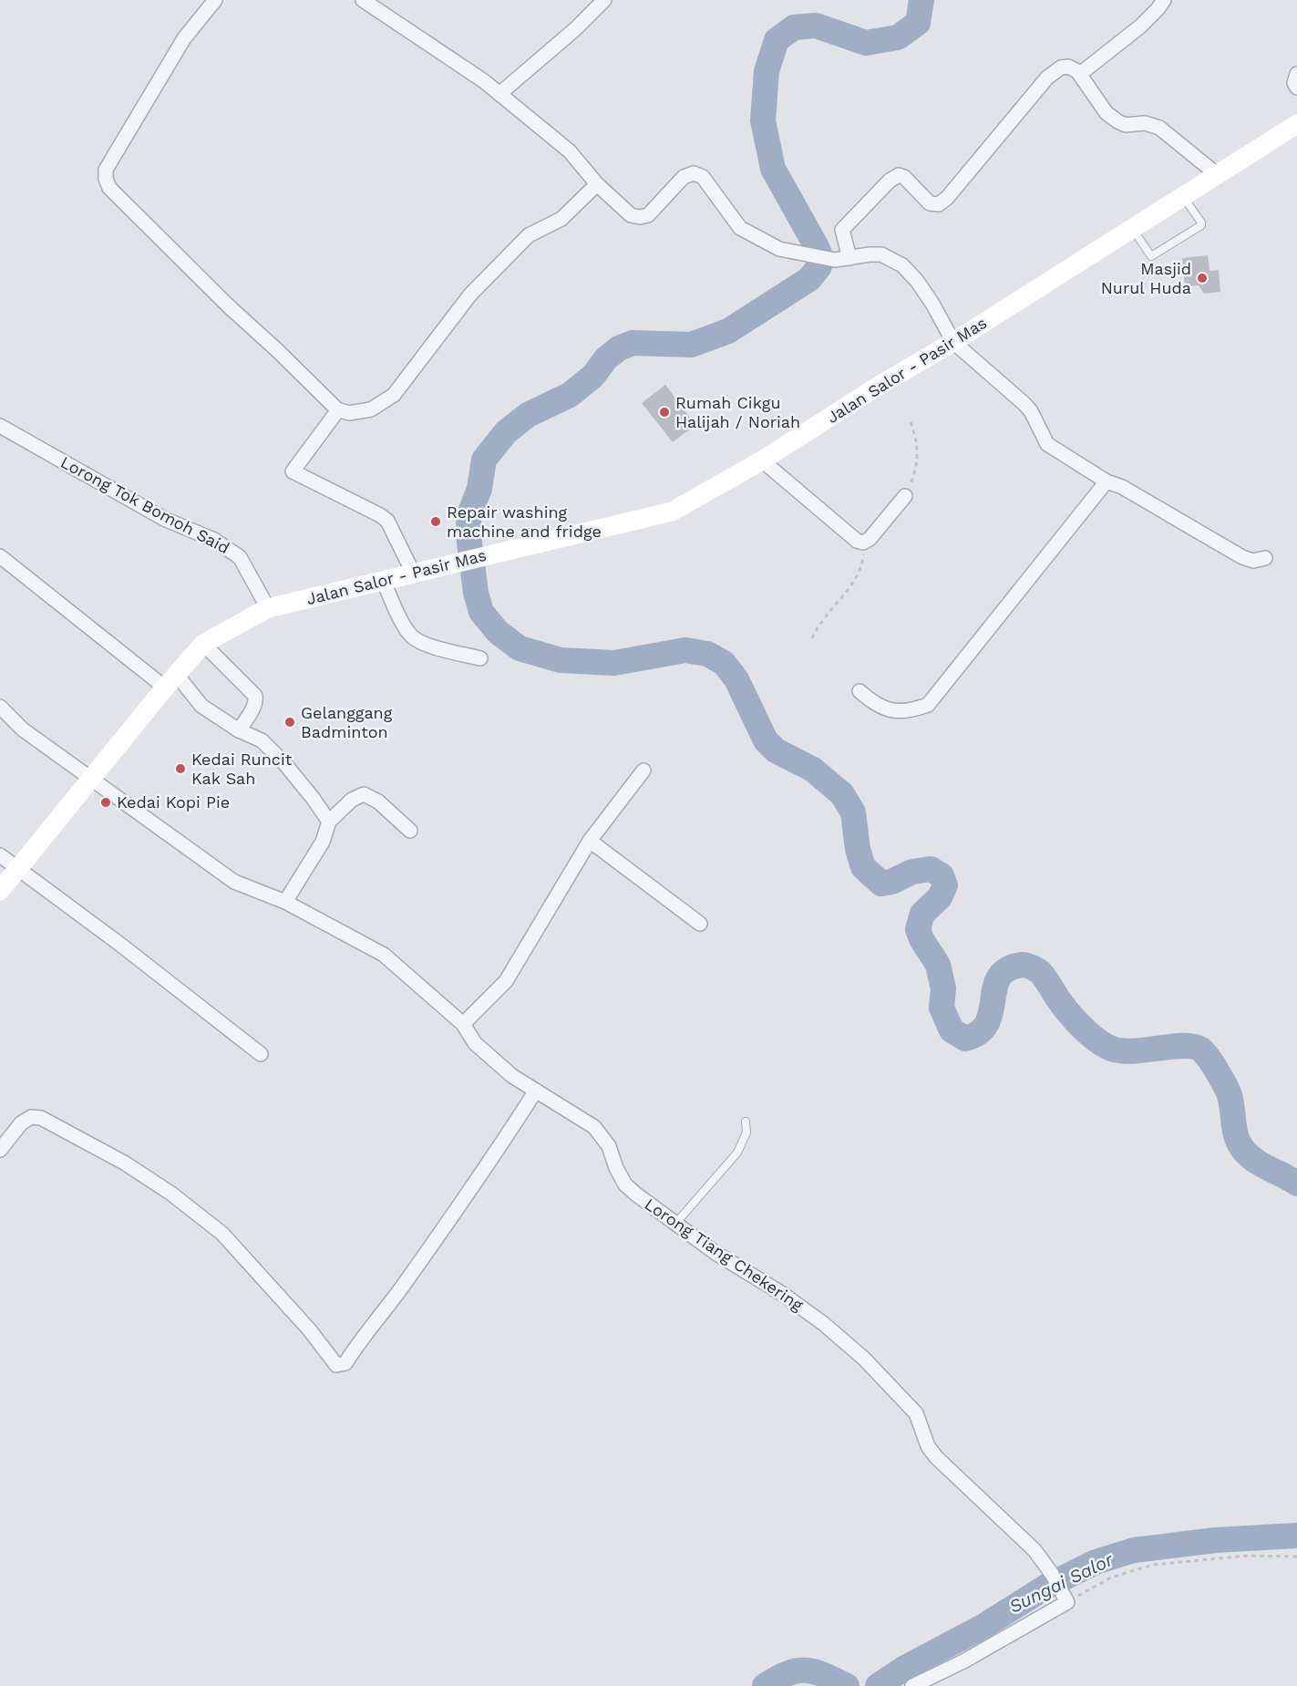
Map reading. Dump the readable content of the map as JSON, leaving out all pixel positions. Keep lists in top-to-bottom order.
{
  "streets": {
    "main road": ["Jalan Salor - Pasir Mas"],
    "street": ["Lorong Tok Bomoh Said", "Lorong Tiang Chekering"]
  },
  "crossings": [
    ["Jalan Salor - Pasir Mas", "Lorong Tok Bomoh Said"],
    ["Jalan Salor - Pasir Mas", "Lorong Tiang Chekering"]
  ],
  "water": ["Sungai Salor"],
  "places": [
    "Masjid Nurul Huda",
    "Rumah Cikgu Halijah / Noriah",
    "Repair washing machine and fridge",
    "Gelanggang Badminton",
    "Kedai Runcit Kak Sah",
    "Kedai Kopi Pie"
  ]
}
